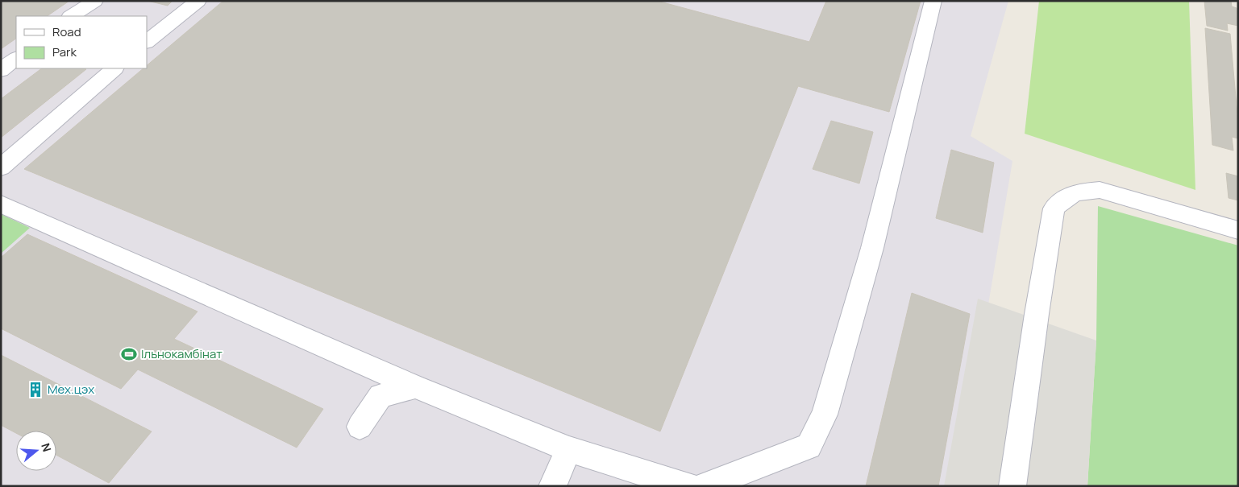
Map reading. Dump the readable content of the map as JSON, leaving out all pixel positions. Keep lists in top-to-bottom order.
{
  "places": {
    "sports": ["Ільнокамбінат"],
    "building": ["Мех.цэх"]
  },
  "legend": ["Road", "Park"],
  "north": "right"
}
